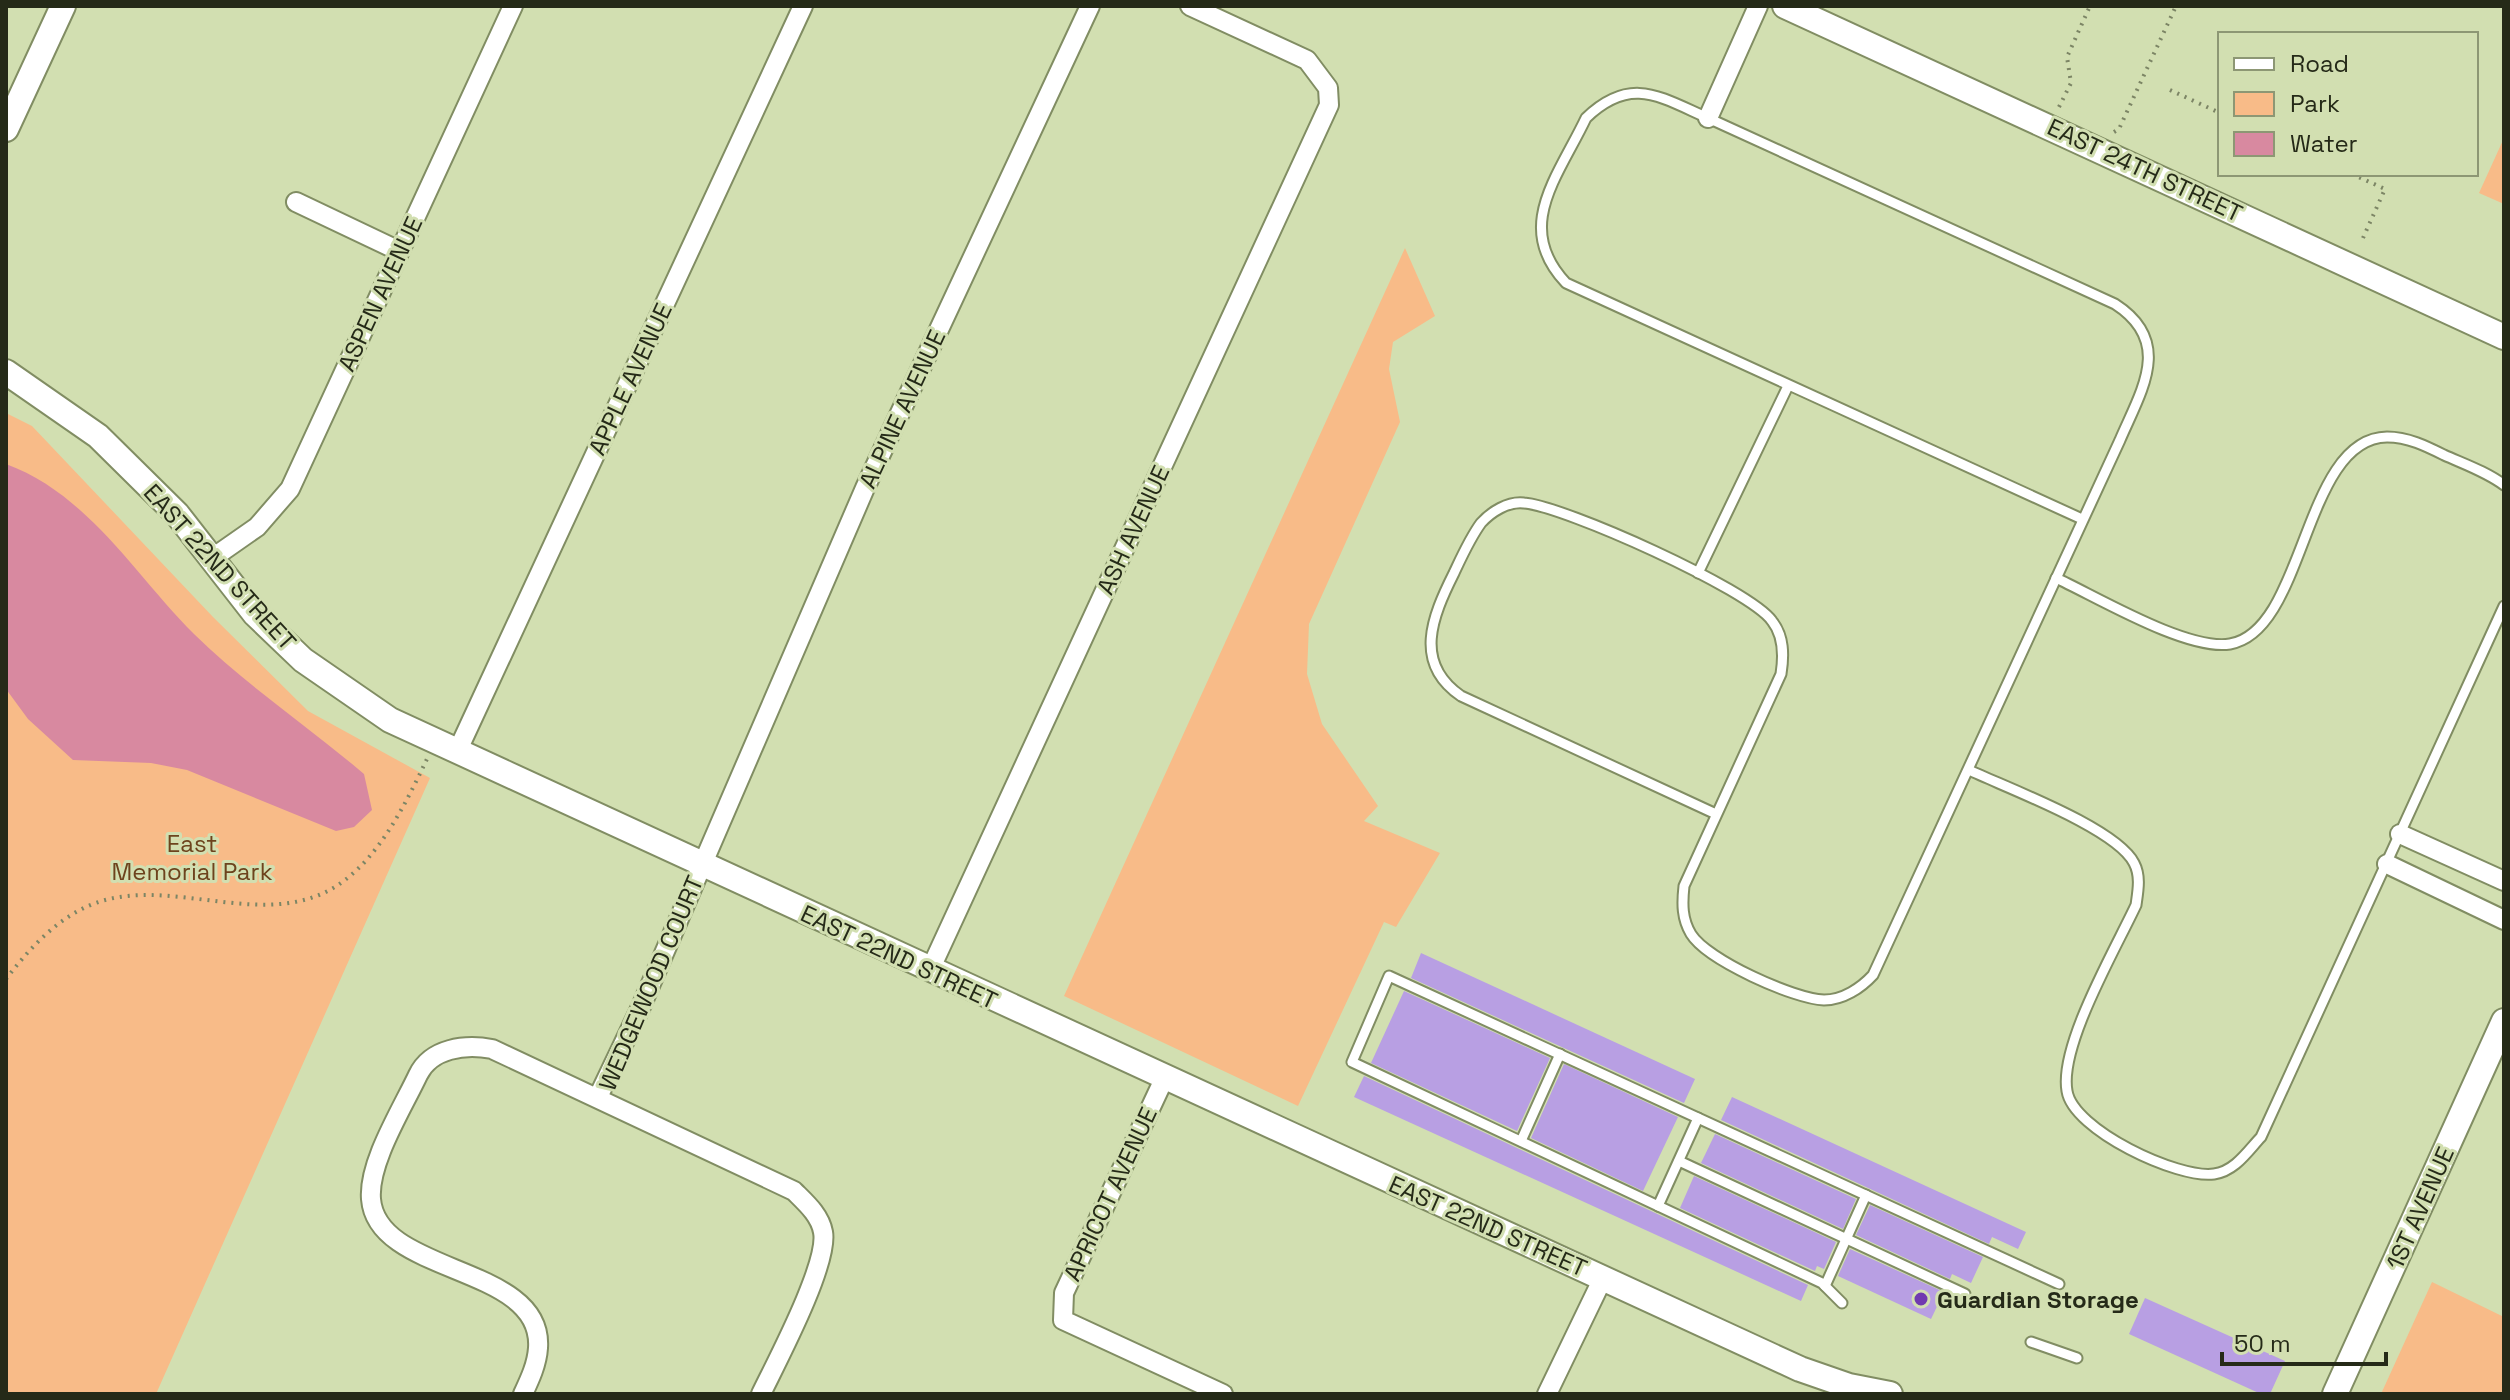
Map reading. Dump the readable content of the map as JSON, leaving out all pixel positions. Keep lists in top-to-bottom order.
{
  "streets": {
    "street": [
      "EAST 24TH STREET",
      "ASPEN AVENUE",
      "APPLE AVENUE",
      "ALPINE AVENUE",
      "ASH AVENUE",
      "EAST 22ND STREET",
      "WEDGEWOOD COURT",
      "APRICOT AVENUE",
      "1ST AVENUE"
    ]
  },
  "crossings": [
    ["ASPEN AVENUE", "EAST 22ND STREET"],
    ["APPLE AVENUE", "EAST 22ND STREET"],
    ["ALPINE AVENUE", "WEDGEWOOD COURT"],
    ["ASH AVENUE", "EAST 22ND STREET"],
    ["EAST 22ND STREET", "WEDGEWOOD COURT"],
    ["EAST 22ND STREET", "APRICOT AVENUE"]
  ],
  "parks": ["East Memorial Park"],
  "places": ["Guardian Storage"],
  "legend": ["Road", "Park", "Water"],
  "scale_bar": "50 m"
}
